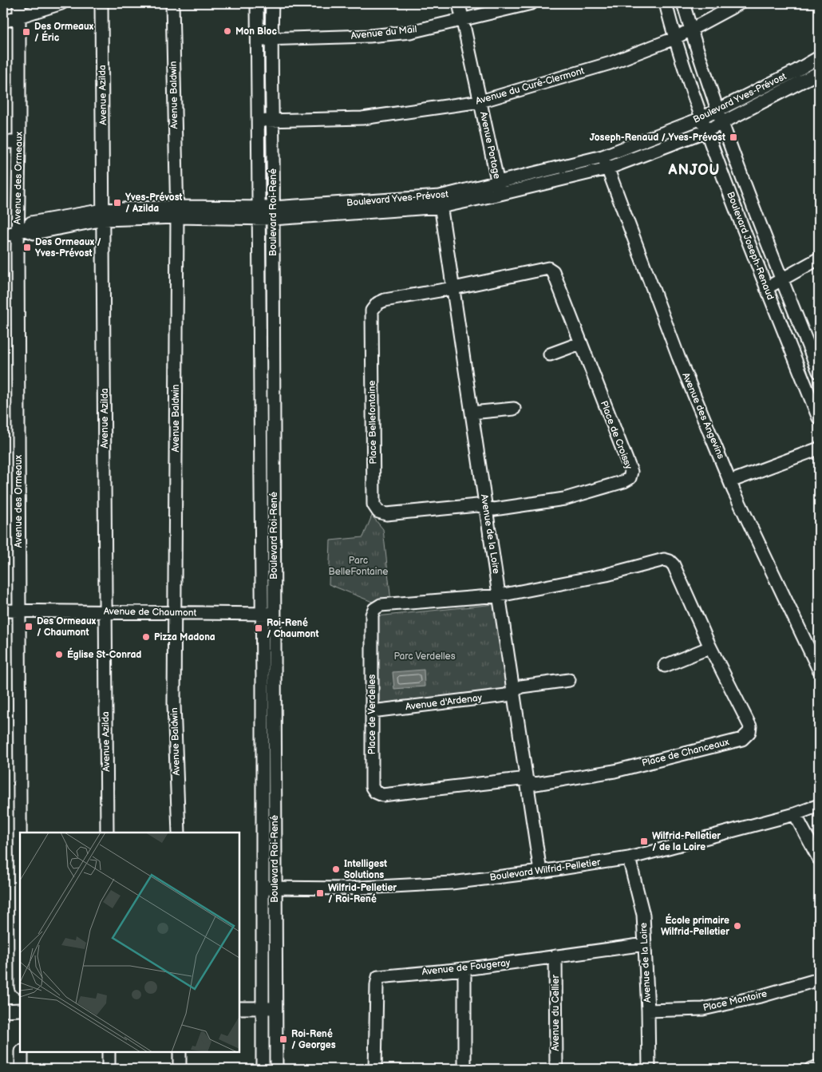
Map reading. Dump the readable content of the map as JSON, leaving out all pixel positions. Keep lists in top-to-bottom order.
{
  "streets": {
    "street": [
      "Avenue du Mail",
      "Avenue du Curé-Clermont",
      "Avenue Azilda",
      "Avenue Baldwin",
      "Boulevard Yves-Prévost",
      "Avenue Portage",
      "Avenue des Ormeaux",
      "Boulevard Roi-René",
      "Boulevard Joseph-Renaud",
      "Avenue des Angevins",
      "Place Bellefontaine",
      "Place de Croissy",
      "Avenue de la Loire",
      "Avenue de Chaumont",
      "Avenue d'Ardenay",
      "Place de Verdelles",
      "Place de Chanceaux",
      "Boulevard Wilfrid-Pelletier",
      "Avenue de Fougeray",
      "Place Montoire",
      "Avenue du Cellier"
    ]
  },
  "crossings": [
    ["Avenue du Mail", "Avenue Portage"],
    ["Avenue du Mail", "Boulevard Roi-René"],
    ["Avenue du Curé-Clermont", "Avenue Portage"],
    ["Avenue du Curé-Clermont", "Boulevard Roi-René"],
    ["Avenue du Curé-Clermont", "Boulevard Joseph-Renaud"],
    ["Avenue Azilda", "Boulevard Yves-Prévost"],
    ["Avenue Azilda", "Avenue de Chaumont"],
    ["Avenue Baldwin", "Boulevard Yves-Prévost"],
    ["Avenue Baldwin", "Avenue de Chaumont"],
    ["Boulevard Yves-Prévost", "Avenue Portage"],
    ["Boulevard Yves-Prévost", "Avenue des Ormeaux"],
    ["Boulevard Yves-Prévost", "Boulevard Roi-René"],
    ["Boulevard Yves-Prévost", "Boulevard Joseph-Renaud"],
    ["Boulevard Yves-Prévost", "Avenue des Angevins"],
    ["Boulevard Yves-Prévost", "Avenue de la Loire"],
    ["Avenue des Ormeaux", "Avenue de Chaumont"],
    ["Boulevard Roi-René", "Avenue de Chaumont"],
    ["Boulevard Roi-René", "Boulevard Wilfrid-Pelletier"],
    ["Place Bellefontaine", "Place de Croissy"],
    ["Place Bellefontaine", "Avenue de la Loire"],
    ["Place de Croissy", "Avenue de la Loire"],
    ["Avenue de la Loire", "Avenue d'Ardenay"],
    ["Avenue de la Loire", "Place de Verdelles"],
    ["Avenue de la Loire", "Place de Chanceaux"],
    ["Avenue de la Loire", "Boulevard Wilfrid-Pelletier"],
    ["Avenue de la Loire", "Avenue de Fougeray"],
    ["Avenue de la Loire", "Place Montoire"],
    ["Avenue d'Ardenay", "Place de Verdelles"],
    ["Place de Verdelles", "Place de Chanceaux"],
    ["Avenue de Fougeray", "Avenue du Cellier"]
  ],
  "districts": ["ANJOU"],
  "parks": ["Parc BelleFontaine", "Parc Verdelles"],
  "places": {
    "other": [
      "Mon Bloc",
      "Pizza Madona",
      "Église St-Conrad",
      "Intelligest Solutions",
      "École primaire Wilfrid-Pelletier"
    ],
    "transit": [
      "Des Ormeaux / Éric",
      "Joseph-Renaud / Yves-Prévost",
      "Yves-Prévost / Azilda",
      "Des Ormeaux / Yves-Prévost",
      "Des Ormeaux / Chaumont",
      "Roi-René / Chaumont",
      "Wilfrid-Pelletier / de la Loire",
      "Wilfrid-Pelletier / Roi-René",
      "Roi-René / Georges"
    ]
  }
}
